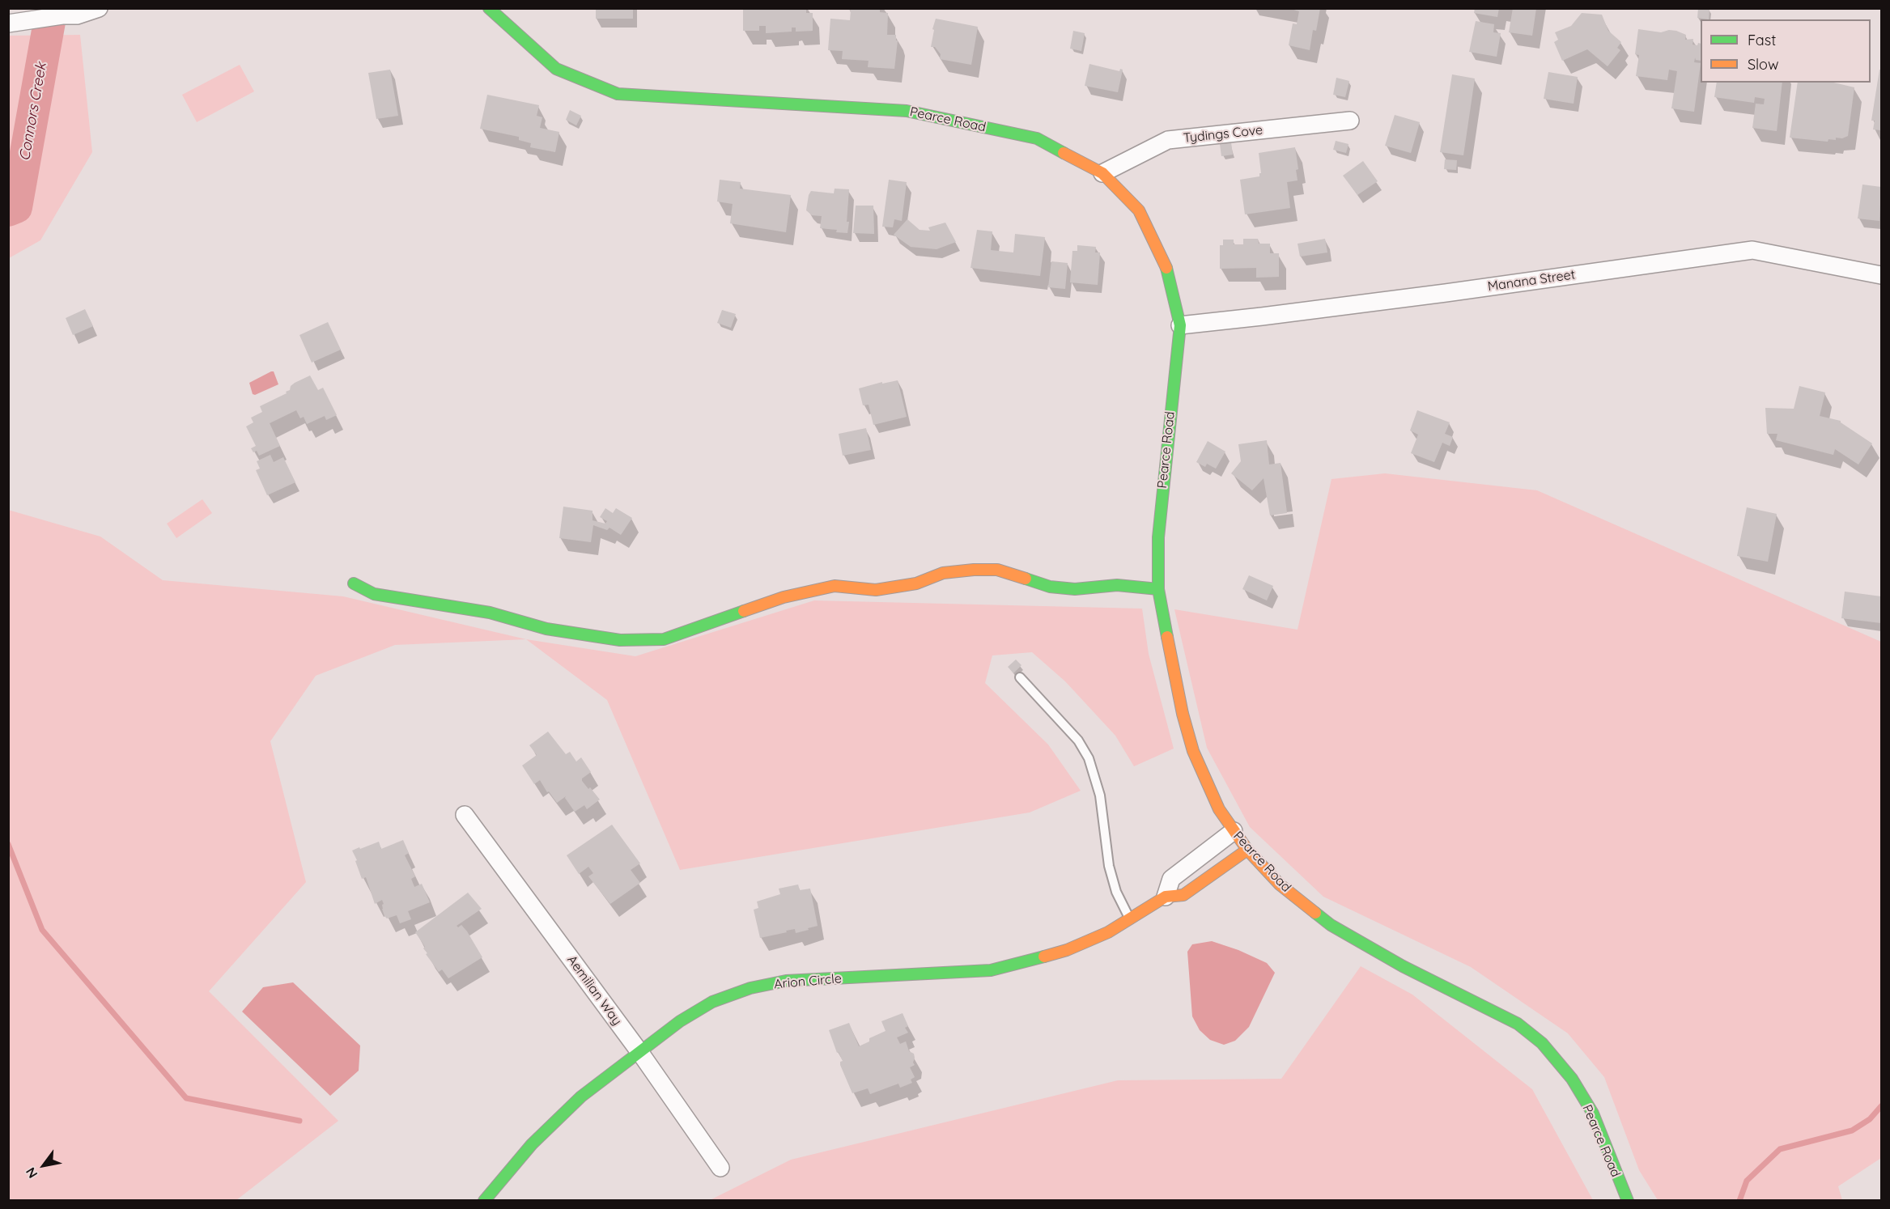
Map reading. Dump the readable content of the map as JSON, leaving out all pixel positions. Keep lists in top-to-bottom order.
{
  "streets": {
    "street": [
      "Pearce Road",
      "Tydings Cove",
      "Manana Street",
      "Arion Circle",
      "Aemilian Way"
    ]
  },
  "crossings": [
    ["Pearce Road", "Tydings Cove"],
    ["Pearce Road", "Manana Street"],
    ["Pearce Road", "Arion Circle"],
    ["Arion Circle", "Aemilian Way"]
  ],
  "water": ["Connors Creek"],
  "legend": ["Fast", "Slow"],
  "north": "bottom left"
}
